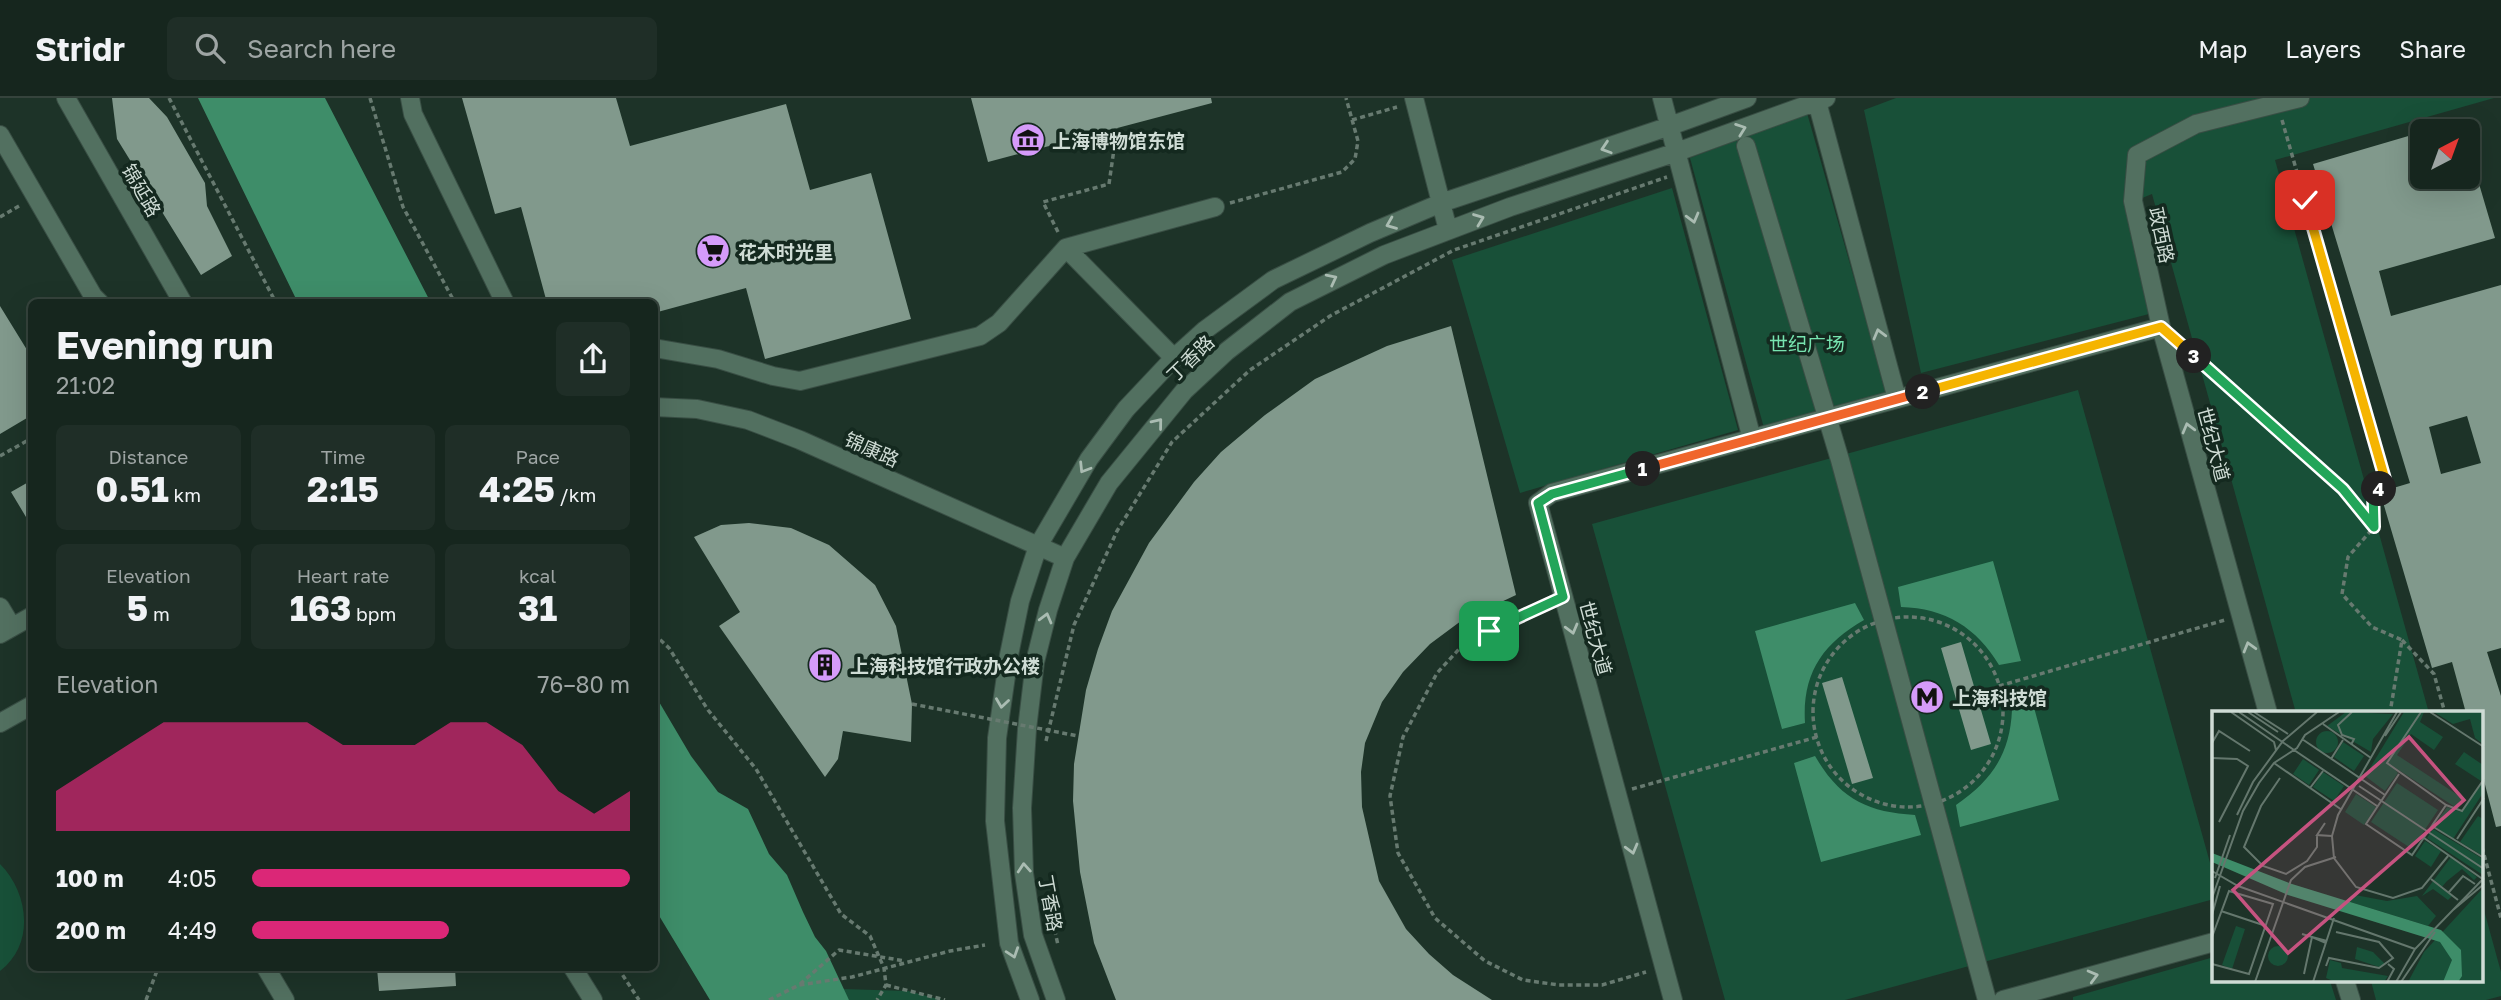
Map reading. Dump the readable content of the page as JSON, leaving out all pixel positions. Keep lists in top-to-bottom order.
{
  "streets": {
    "street": [
      "锦延路",
      "政西路",
      "丁香路",
      "世纪大道",
      "锦康路"
    ]
  },
  "crossings": [
    ["政西路", "世纪大道"],
    ["丁香路", "锦康路"]
  ],
  "parks": ["世纪广场"],
  "places": {
    "museum": ["上海博物馆东馆"],
    "supermarket": ["花木时光里"],
    "building": ["上海科技馆行政办公楼"],
    "metro station": ["上海科技馆"]
  },
  "north": "top right",
  "page": {
    "header": "Stridr",
    "search": "Search here",
    "nav": ["Map", "Layers", "Share"],
    "heading": ["Evening run", "21:02"],
    "pins": [
      "3",
      "2",
      "1",
      "4"
    ],
    "stats": [
      ["Distance", "0.51 km"],
      ["Time", "2:15"],
      ["Pace", "4:25 /km"],
      ["Elevation", "5 m"],
      ["Heart rate", "163 bpm"],
      ["kcal", "31"]
    ],
    "chart": ["Elevation", "76–80 m"],
    "list": [
      {
        "name": "100 m",
        "note": "4:05"
      },
      {
        "name": "200 m",
        "note": "4:49"
      }
    ]
  }
}
